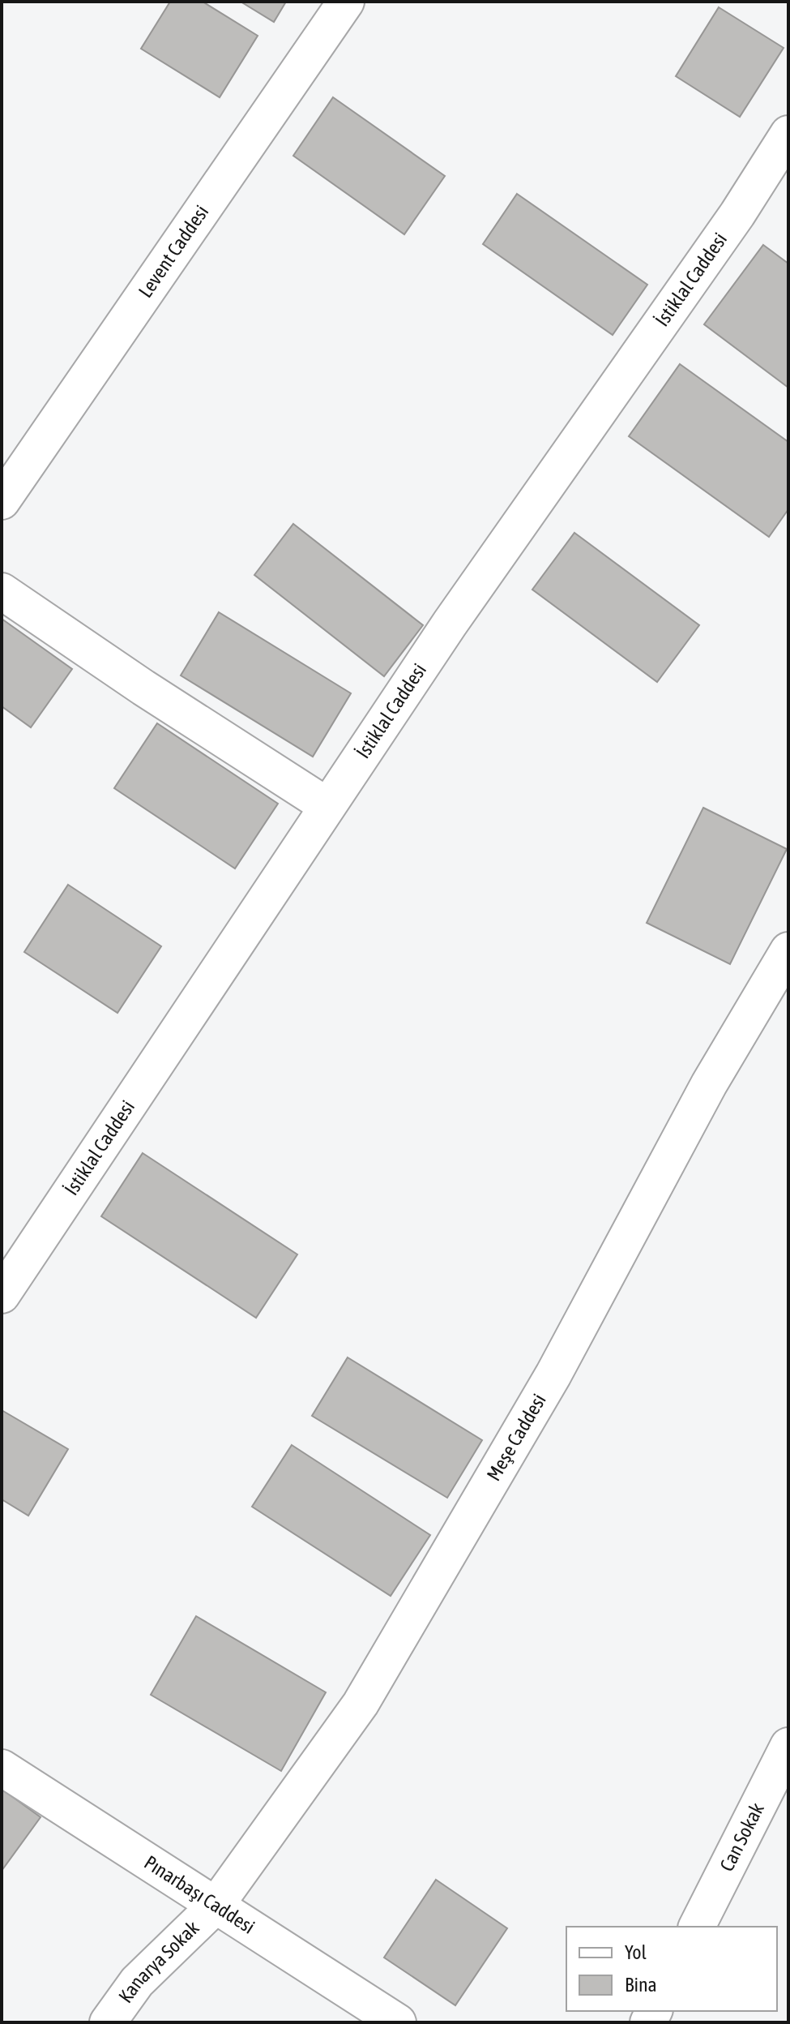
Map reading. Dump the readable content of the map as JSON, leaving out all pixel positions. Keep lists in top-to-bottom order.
{
  "streets": {
    "street": [
      "Levent Caddesi",
      "İstiklal Caddesi",
      "Meşe Caddesi",
      "Can Sokak",
      "Pınarbaşı Caddesi",
      "Kanarya Sokak"
    ]
  },
  "crossings": [
    ["Meşe Caddesi", "Pınarbaşı Caddesi"],
    ["Meşe Caddesi", "Kanarya Sokak"],
    ["Pınarbaşı Caddesi", "Kanarya Sokak"]
  ],
  "legend": ["Yol", "Bina"]
}
